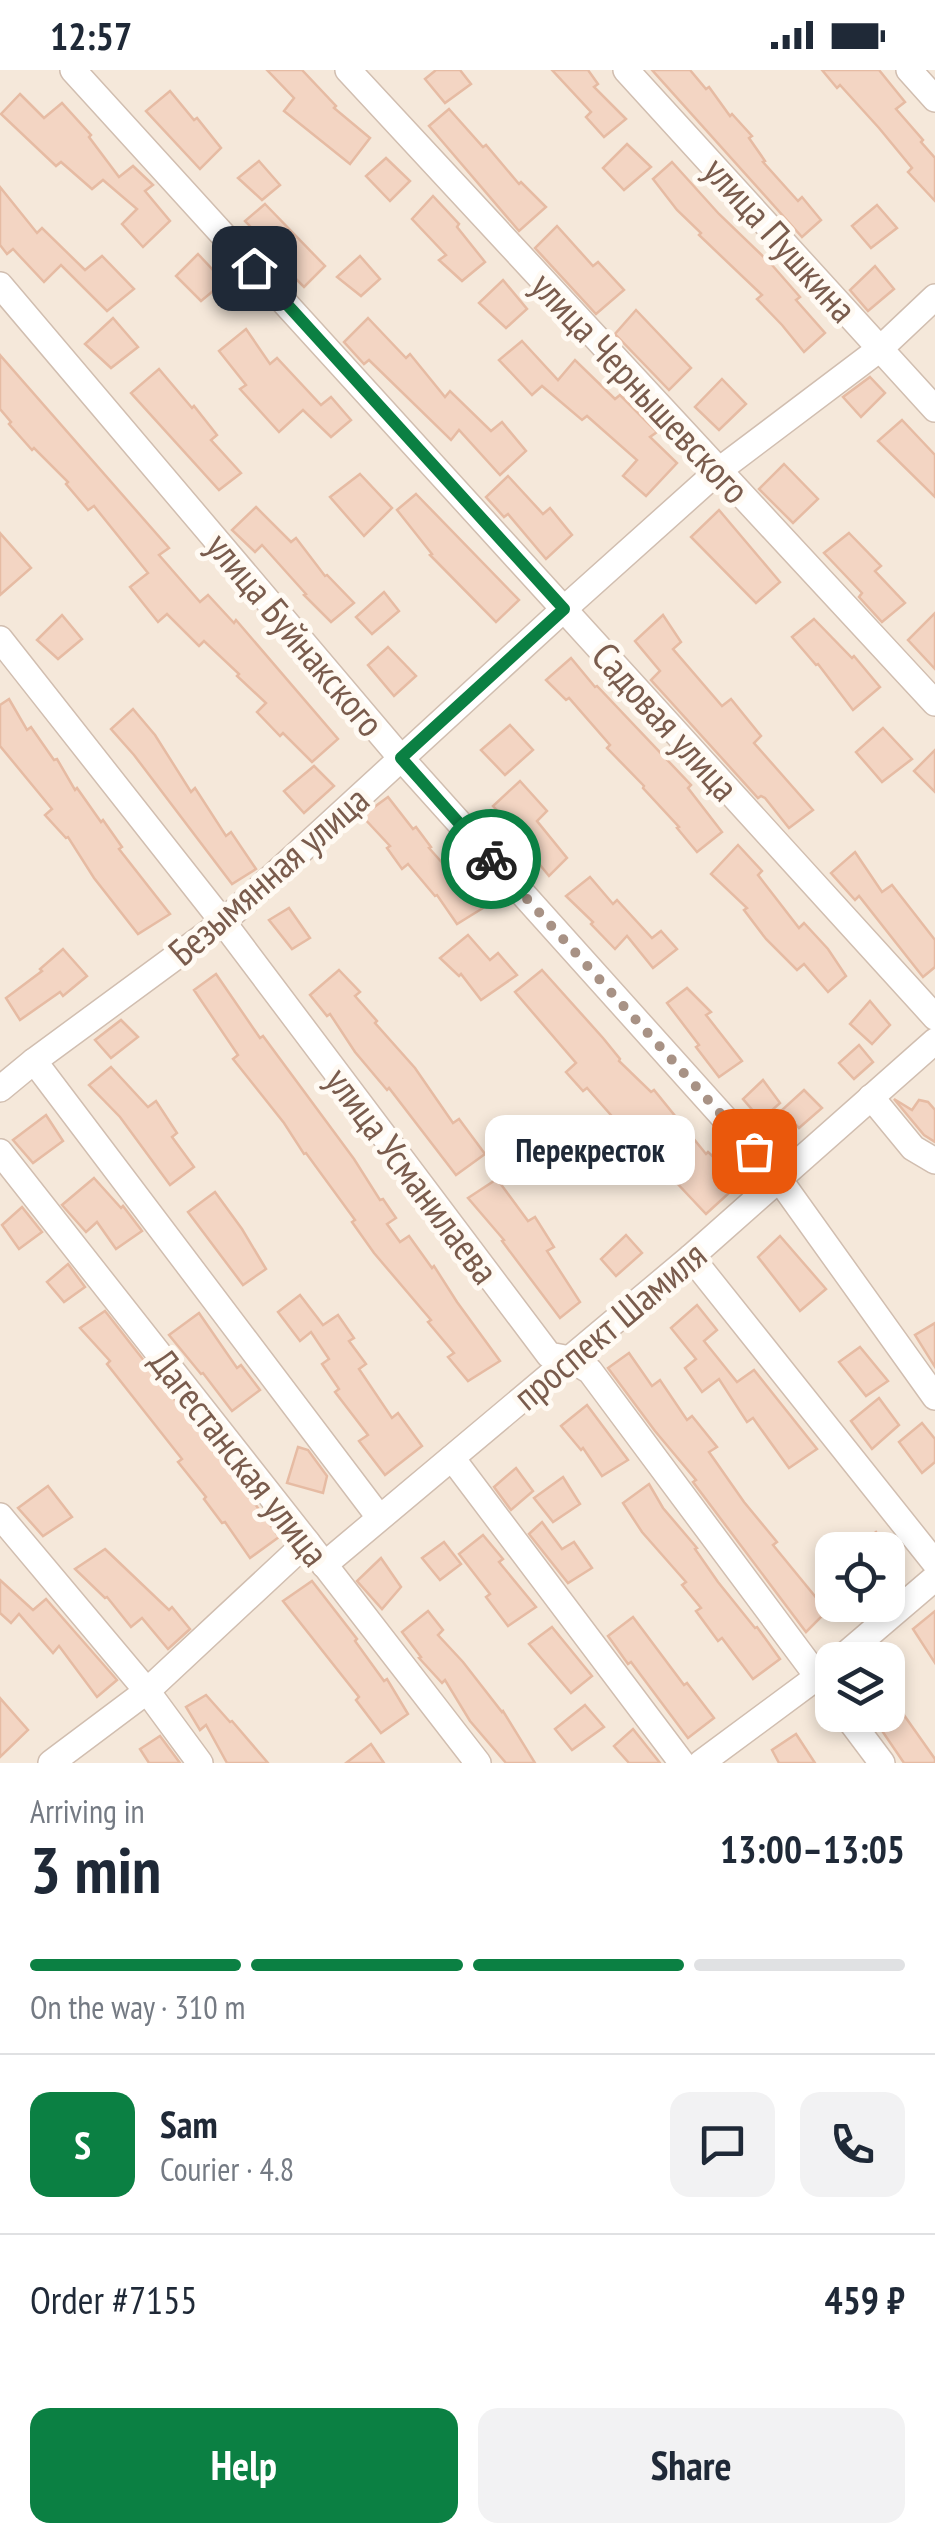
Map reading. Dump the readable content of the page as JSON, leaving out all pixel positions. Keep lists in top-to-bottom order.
{
  "streets": {
    "street": [
      "улица Пушкина",
      "улица Чернышевского",
      "улица Буйнакского",
      "Садовая улица",
      "Безымянная улица",
      "улица Усманилаева",
      "проспект Шамиля",
      "Дагестанская улица"
    ]
  },
  "crossings": [
    ["улица Пушкина", "Безымянная улица"],
    ["улица Чернышевского", "Безымянная улица"],
    ["улица Буйнакского", "Безымянная улица"],
    ["улица Буйнакского", "проспект Шамиля"],
    ["Садовая улица", "Безымянная улица"],
    ["Безымянная улица", "улица Усманилаева"],
    ["улица Усманилаева", "проспект Шамиля"],
    ["проспект Шамиля", "Дагестанская улица"]
  ],
  "places": ["Перекресток"],
  "page": {
    "status": "12:57",
    "bubble": "Перекресток",
    "heading": ["3 min", "Arriving in", "13:00–13:05"],
    "panel": [
      "Sam",
      "Courier · 4.8",
      "Order #7155",
      "459 ₽"
    ],
    "bar": "On the way · 310 m",
    "round": "S",
    "buttons": ["Help", "Share"]
  }
}
